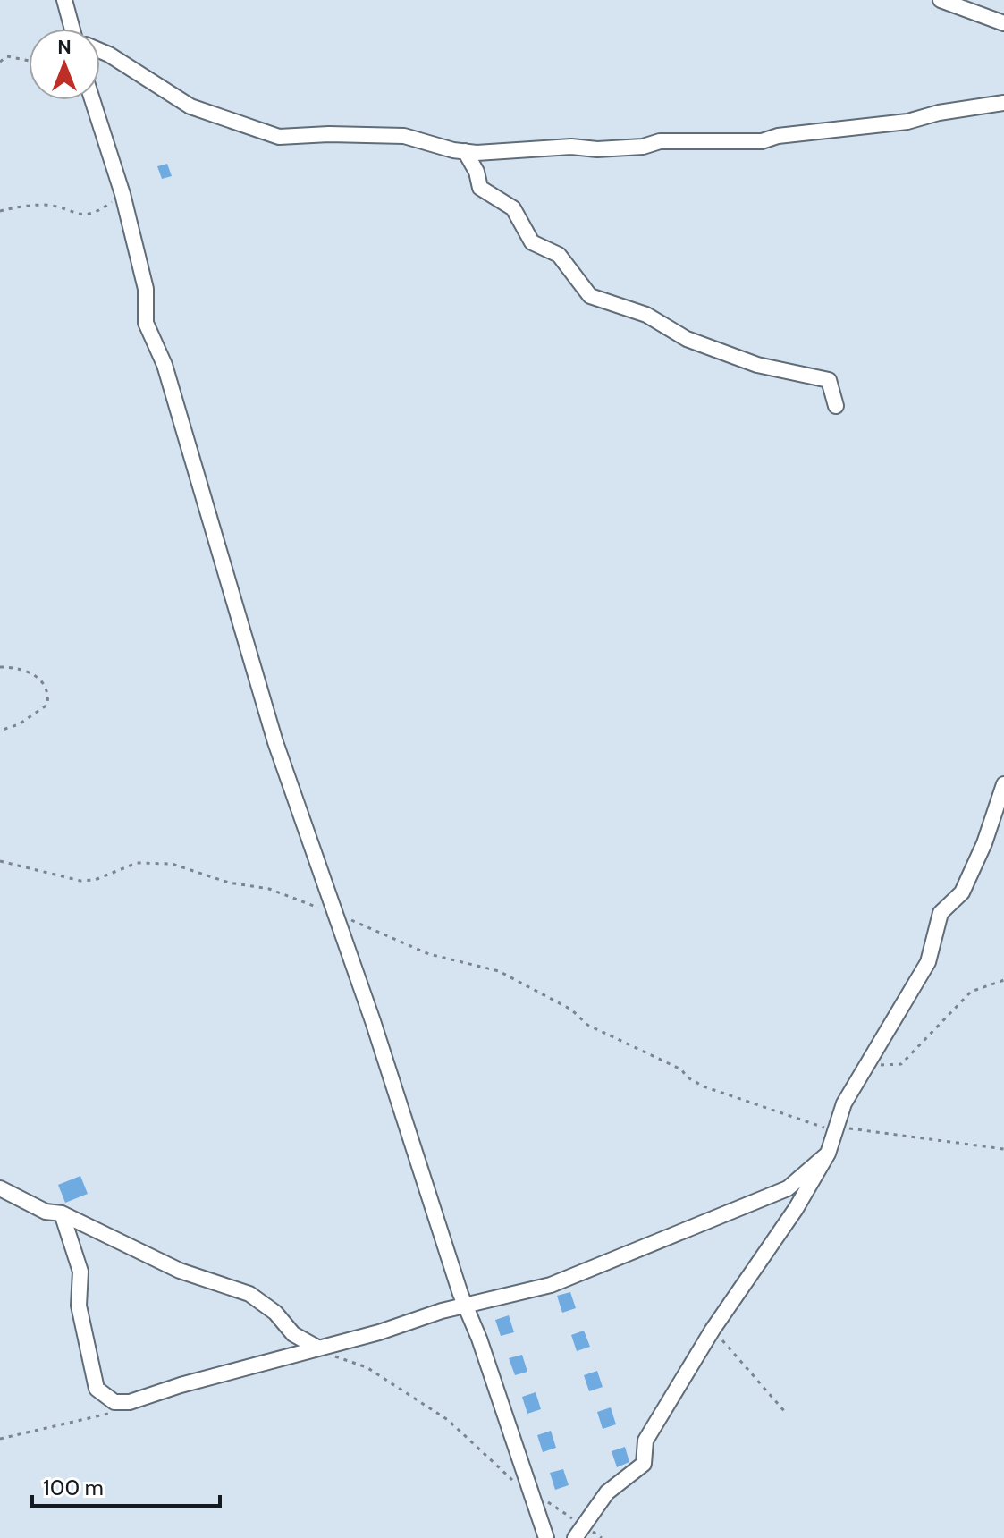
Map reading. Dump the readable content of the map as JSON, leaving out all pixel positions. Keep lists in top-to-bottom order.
{
  "scale_bar": "100 m",
  "north": "top"
}
